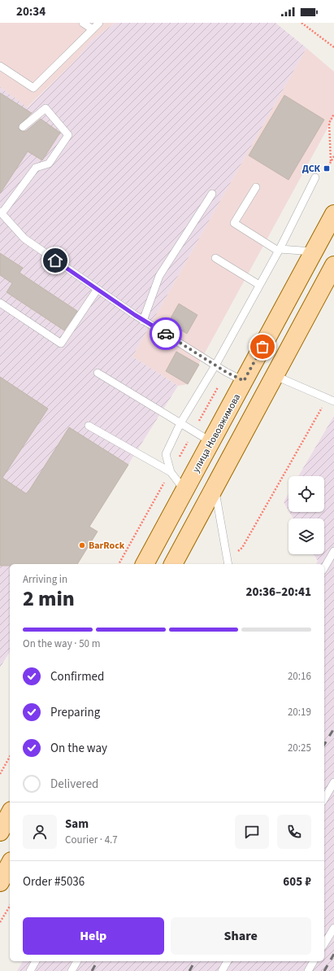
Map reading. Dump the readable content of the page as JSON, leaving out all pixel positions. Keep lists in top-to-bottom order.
{
  "streets": {
    "main road": ["улица Новоажимова"]
  },
  "places": {
    "transit": ["ДСК"],
    "other": ["BarRock"]
  },
  "page": {
    "status": "20:34",
    "heading": ["2 min", "Arriving in", "20:36–20:41"],
    "panel": [
      "Sam",
      "Courier · 4.7",
      "Order #5036",
      "605 ₽"
    ],
    "bar": "On the way · 50 m",
    "list": [
      ["Confirmed", "20:16"],
      ["Preparing", "20:19"],
      ["On the way", "20:25"],
      "Delivered"
    ],
    "buttons": ["Help", "Share"]
  }
}
